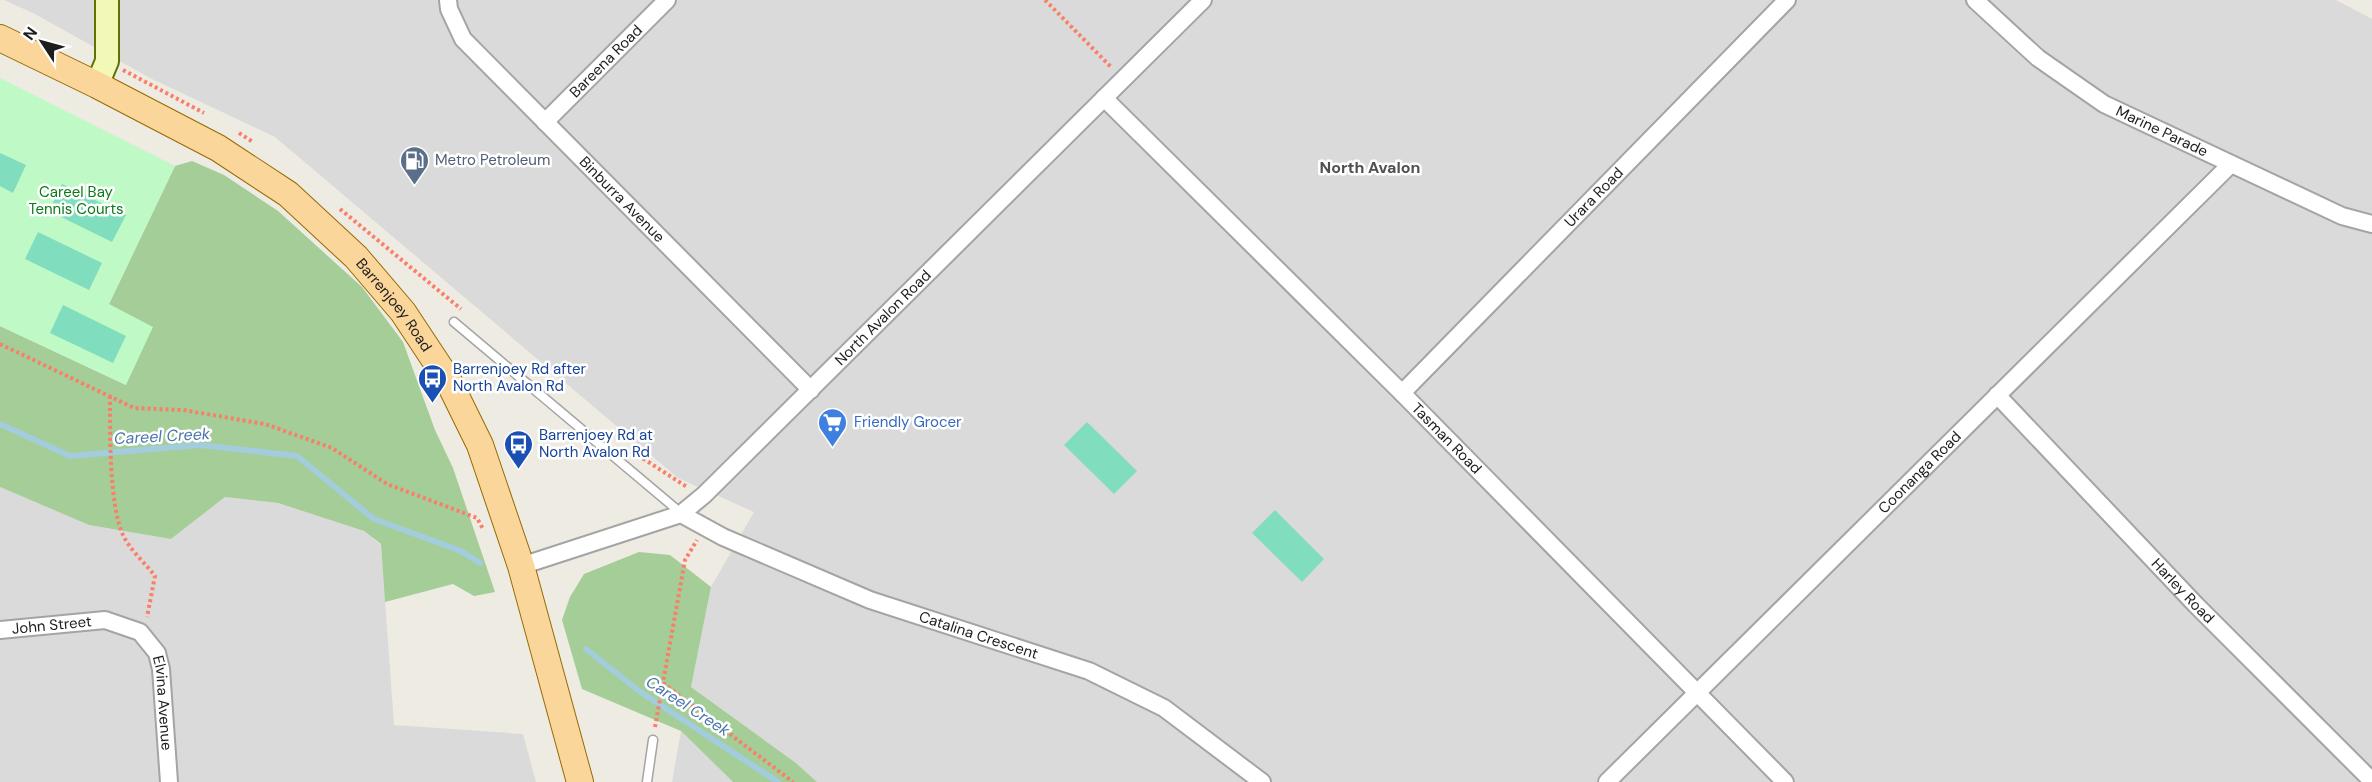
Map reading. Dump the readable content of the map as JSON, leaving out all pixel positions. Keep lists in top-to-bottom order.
{
  "streets": {
    "main road": ["Barrenjoey Road"],
    "street": [
      "Bareena Road",
      "Marine Parade",
      "Urara Road",
      "Binburra Avenue",
      "North Avalon Road",
      "Tasman Road",
      "Coonanga Road",
      "Harley Road",
      "John Street",
      "Catalina Crescent",
      "Elvina Avenue"
    ]
  },
  "crossings": [
    ["Bareena Road", "Binburra Avenue"],
    ["Marine Parade", "Coonanga Road"],
    ["Urara Road", "Tasman Road"],
    ["Binburra Avenue", "North Avalon Road"],
    ["Barrenjoey Road", "North Avalon Road"],
    ["North Avalon Road", "Tasman Road"],
    ["North Avalon Road", "Catalina Crescent"],
    ["Tasman Road", "Coonanga Road"],
    ["Coonanga Road", "Harley Road"],
    ["John Street", "Elvina Avenue"]
  ],
  "districts": ["North Avalon"],
  "water": ["Careel Creek"],
  "parks": ["Careel Bay Tennis Courts"],
  "places": {
    "fuel station": ["Metro Petroleum"],
    "bus stop": ["Barrenjoey Rd after North Avalon Rd", "Barrenjoey Rd at North Avalon Rd"],
    "supermarket": ["Friendly Grocer"]
  },
  "north": "top left"
}
